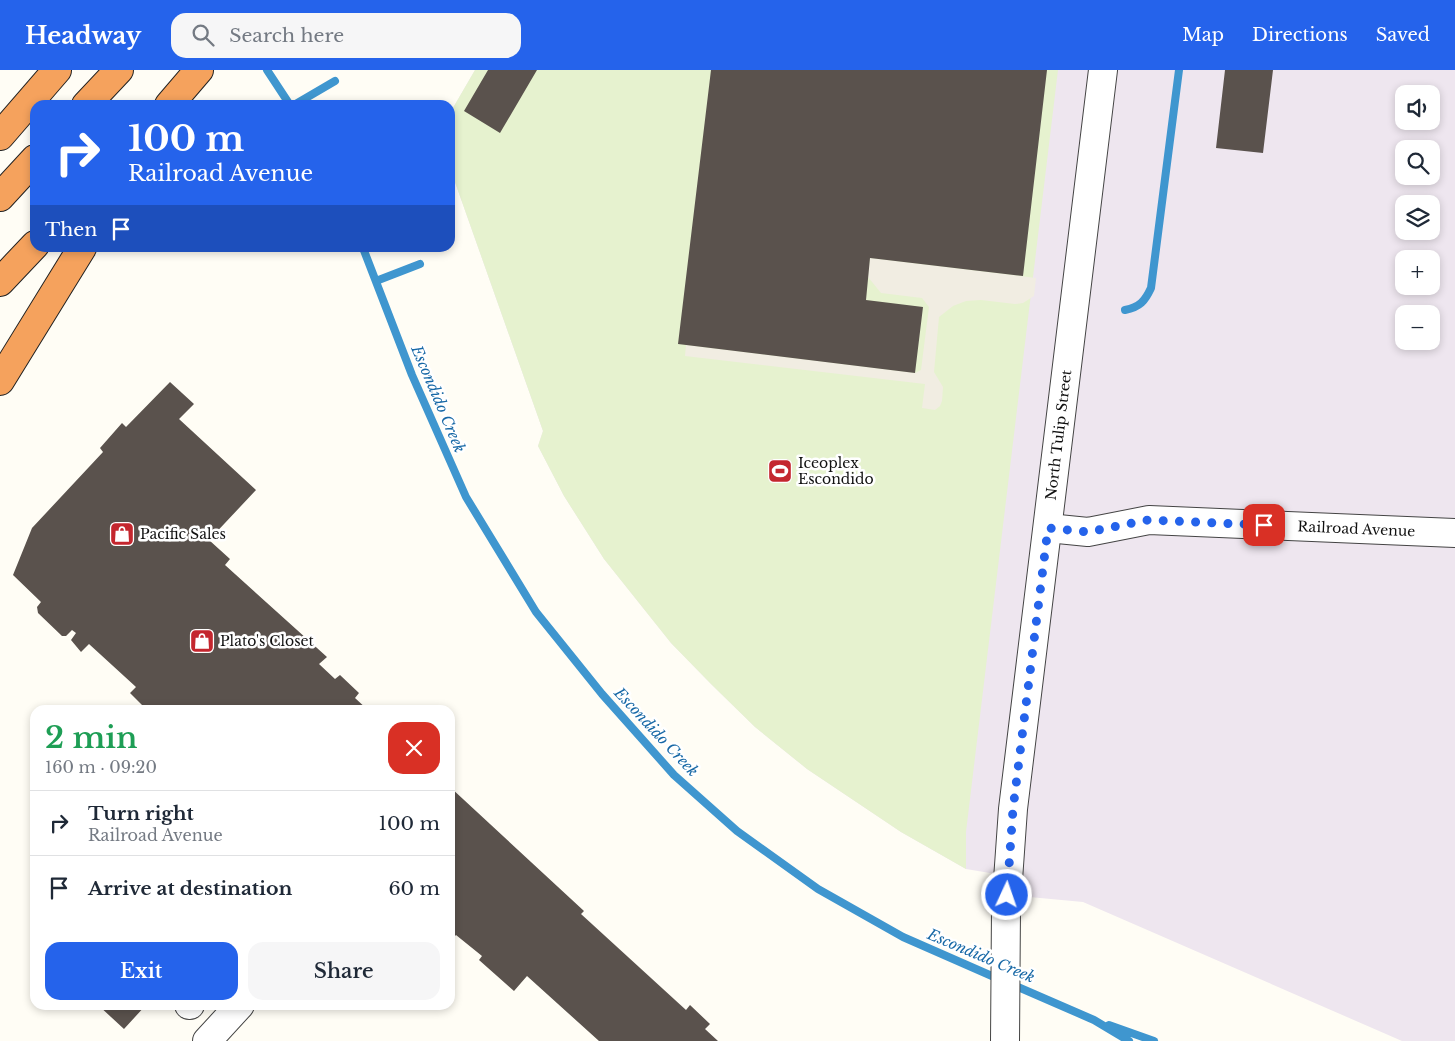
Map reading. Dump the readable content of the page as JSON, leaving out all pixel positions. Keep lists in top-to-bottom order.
{
  "streets": {
    "street": ["North Tulip Street", "Railroad Avenue"]
  },
  "crossings": [
    ["North Tulip Street", "Railroad Avenue"]
  ],
  "water": ["Escondido Creek"],
  "places": {
    "sports": ["Iceoplex Escondido"],
    "shop": ["Pacific Sales", "Plato's Closet"]
  },
  "page": {
    "header": "Headway",
    "search": "Search here",
    "nav": ["Map", "Directions", "Saved"],
    "map_buttons": ["+", "−"],
    "turn": ["100 m", "Railroad Avenue"],
    "then": "Then",
    "heading": ["2 min", "160 m · 09:20"],
    "list": [
      {
        "name": "Turn right",
        "note": "Railroad Avenue",
        "value": "100 m"
      },
      {
        "name": "Arrive at destination",
        "value": "60 m"
      }
    ],
    "buttons": ["Exit", "Share"]
  }
}
